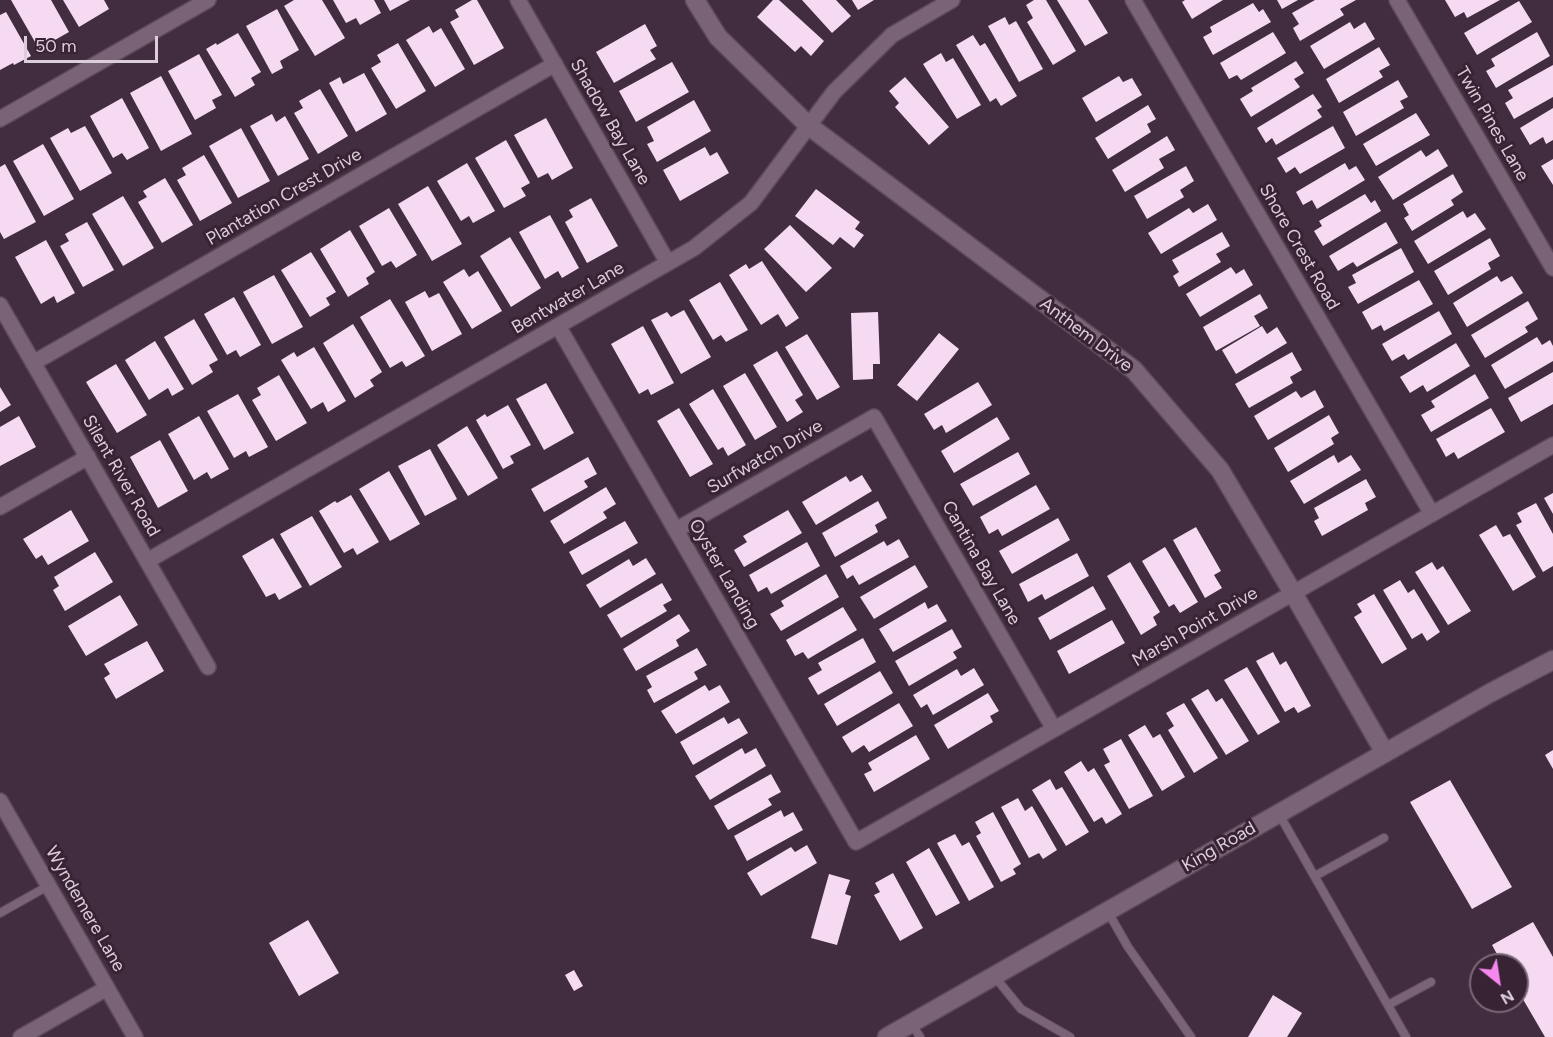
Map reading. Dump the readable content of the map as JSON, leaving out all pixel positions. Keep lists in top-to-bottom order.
{
  "streets": {
    "street": [
      "Shadow Bay Lane",
      "Twin Pines Lane",
      "Plantation Crest Drive",
      "Shore Crest Road",
      "Bentwater Lane",
      "Anthem Drive",
      "Surfwatch Drive",
      "Silent River Road",
      "Cantina Bay Lane",
      "Oyster Landing",
      "Marsh Point Drive",
      "King Road",
      "Wyndemere Lane"
    ]
  },
  "crossings": [
    ["Shadow Bay Lane", "Plantation Crest Drive"],
    ["Shadow Bay Lane", "Bentwater Lane"],
    ["Plantation Crest Drive", "Silent River Road"],
    ["Shore Crest Road", "Marsh Point Drive"],
    ["Bentwater Lane", "Anthem Drive"],
    ["Bentwater Lane", "Silent River Road"],
    ["Bentwater Lane", "Oyster Landing"],
    ["Anthem Drive", "Marsh Point Drive"],
    ["Anthem Drive", "King Road"],
    ["Surfwatch Drive", "Cantina Bay Lane"],
    ["Surfwatch Drive", "Oyster Landing"],
    ["Cantina Bay Lane", "Marsh Point Drive"],
    ["Oyster Landing", "Marsh Point Drive"]
  ],
  "scale_bar": "50 m",
  "north": "bottom right"
}
